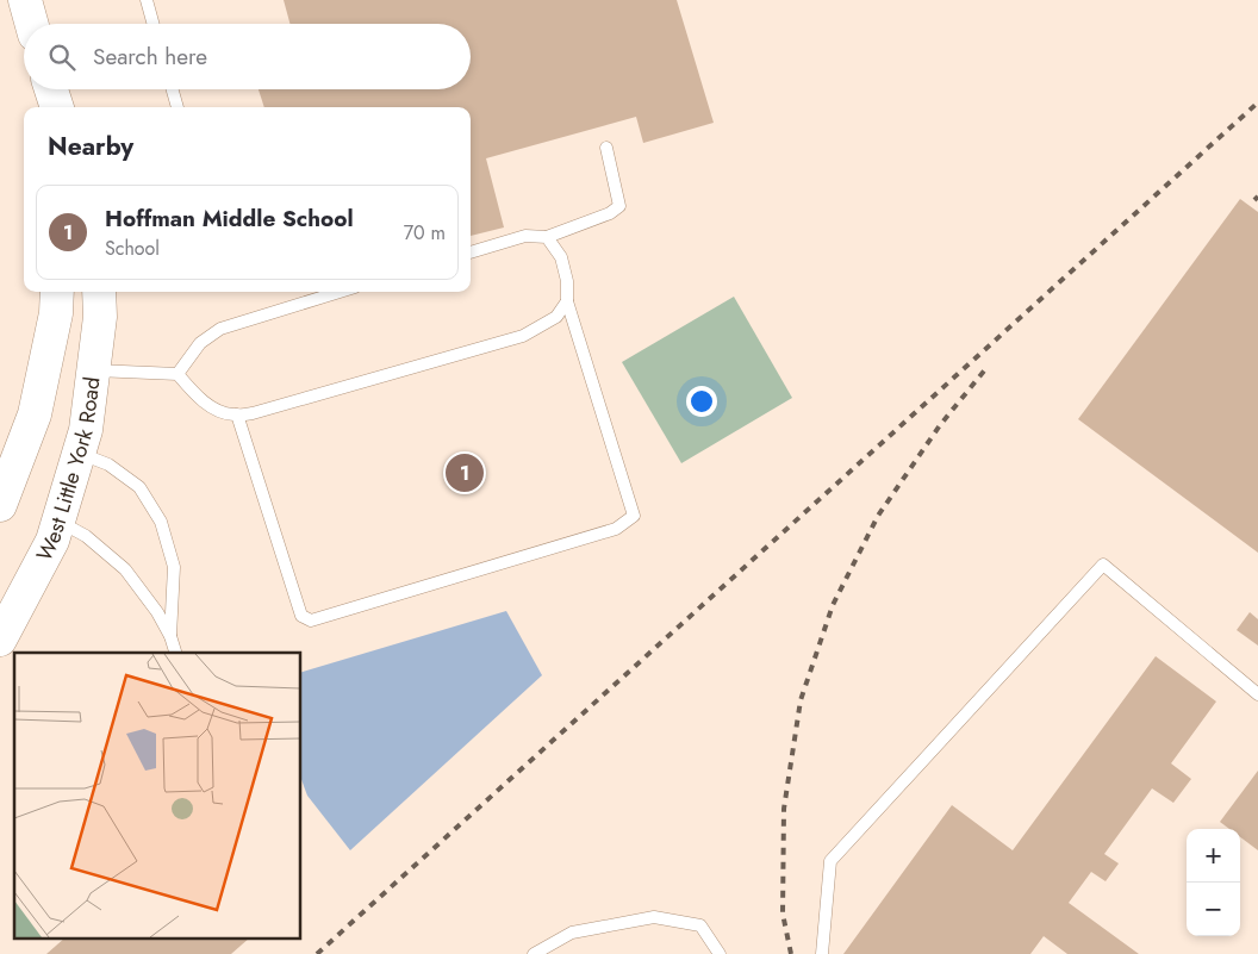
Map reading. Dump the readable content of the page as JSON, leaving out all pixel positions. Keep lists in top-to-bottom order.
{
  "streets": {
    "street": ["West Little York Road"]
  },
  "page": {
    "search": "Search here",
    "heading": "Nearby",
    "list": [
      {
        "mark": "1",
        "name": "Hoffman Middle School",
        "note": "School",
        "value": "70 m"
      }
    ],
    "pins": "1",
    "map_buttons": ["+", "−"]
  }
}
